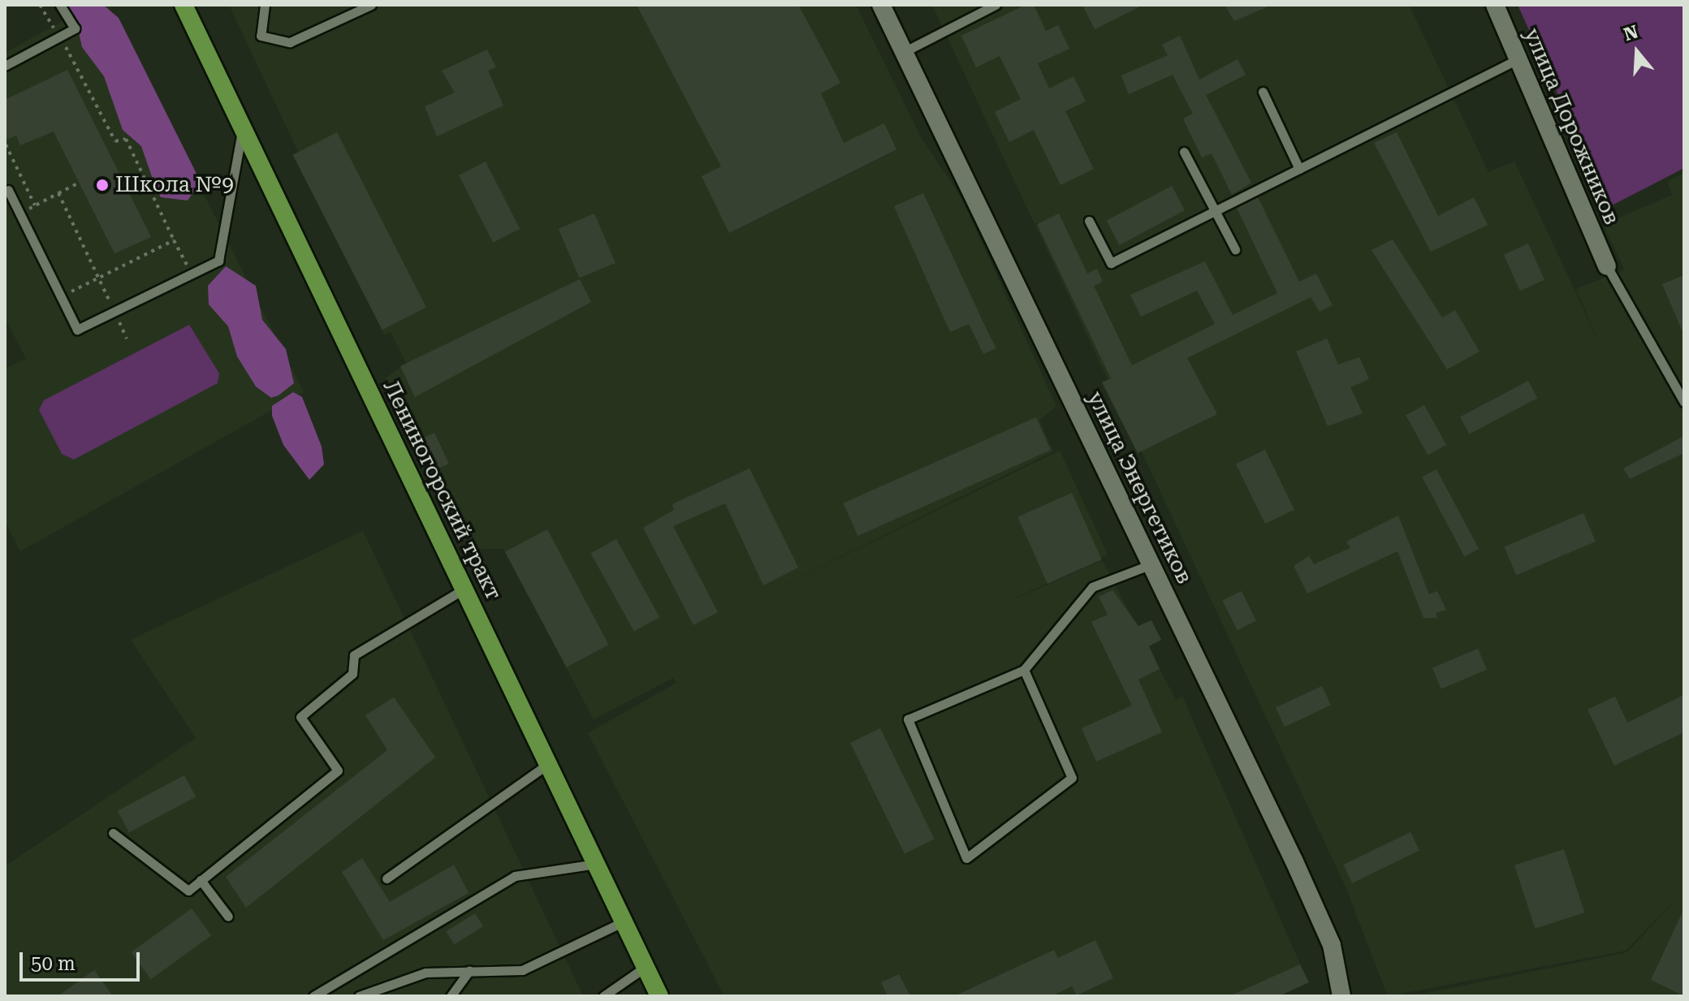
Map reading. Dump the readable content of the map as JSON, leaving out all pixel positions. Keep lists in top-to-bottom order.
{
  "streets": {
    "main road": ["Лениногорский тракт"],
    "street": ["улица Дорожников", "улица Энергетиков"]
  },
  "places": ["Школа №9"],
  "scale_bar": "50 m",
  "north": "top"
}
